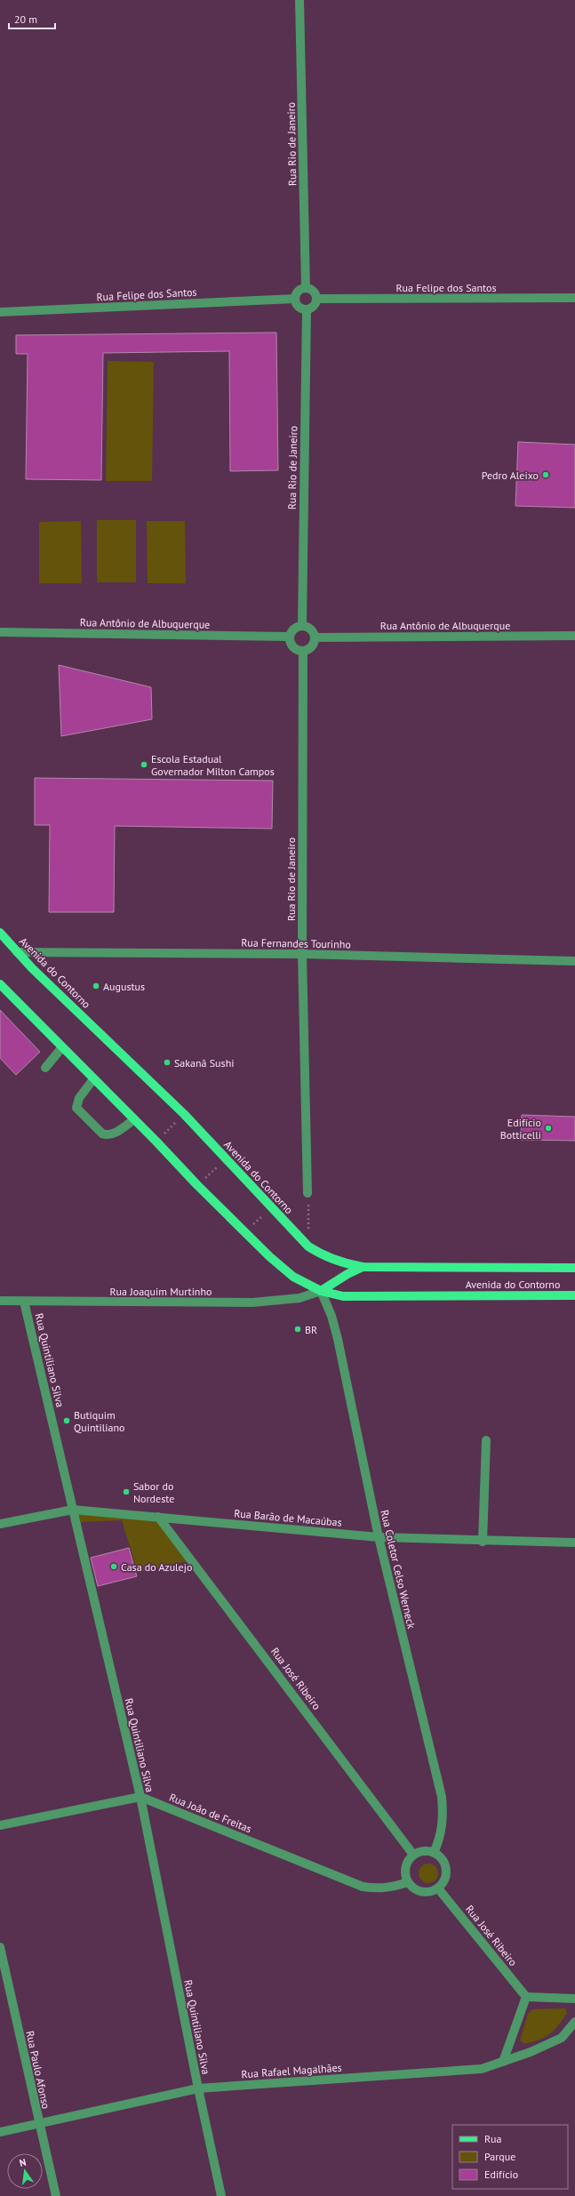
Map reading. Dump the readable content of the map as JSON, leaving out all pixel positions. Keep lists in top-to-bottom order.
{
  "streets": {
    "main road": ["Avenida do Contorno"],
    "street": [
      "Rua Rio de Janeiro",
      "Rua Felipe dos Santos",
      "Rua Antônio de Albuquerque",
      "Rua Fernandes Tourinho",
      "Rua Joaquim Murtinho",
      "Rua Quintiliano Silva",
      "Rua Barão de Macaúbas",
      "Rua Coletor Celso Werneck",
      "Rua José Ribeiro",
      "Rua João de Freitas",
      "Rua Paulo Afonso",
      "Rua Rafael Magalhães"
    ]
  },
  "crossings": [
    ["Rua Rio de Janeiro", "Rua Felipe dos Santos"],
    ["Rua Rio de Janeiro", "Rua Antônio de Albuquerque"],
    ["Rua Rio de Janeiro", "Rua Fernandes Tourinho"],
    ["Rua Fernandes Tourinho", "Avenida do Contorno"],
    ["Avenida do Contorno", "Rua Joaquim Murtinho"],
    ["Avenida do Contorno", "Rua Coletor Celso Werneck"],
    ["Rua Joaquim Murtinho", "Rua Quintiliano Silva"],
    ["Rua Joaquim Murtinho", "Rua Coletor Celso Werneck"],
    ["Rua Quintiliano Silva", "Rua Barão de Macaúbas"],
    ["Rua Quintiliano Silva", "Rua João de Freitas"],
    ["Rua Quintiliano Silva", "Rua Rafael Magalhães"],
    ["Rua Barão de Macaúbas", "Rua Coletor Celso Werneck"],
    ["Rua Barão de Macaúbas", "Rua José Ribeiro"],
    ["Rua Coletor Celso Werneck", "Rua José Ribeiro"],
    ["Rua Coletor Celso Werneck", "Rua João de Freitas"],
    ["Rua José Ribeiro", "Rua João de Freitas"],
    ["Rua Paulo Afonso", "Rua Rafael Magalhães"]
  ],
  "places": [
    "Pedro Aleixo",
    "Escola Estadual Governador Milton Campos",
    "Augustus",
    "Sakanã Sushi",
    "Edifício Botticelli",
    "BR",
    "Butiquim Quintiliano",
    "Sabor do Nordeste",
    "Casa do Azulejo"
  ],
  "legend": ["Rua", "Parque", "Edifício"],
  "scale_bar": "20 m",
  "north": "top"
}
